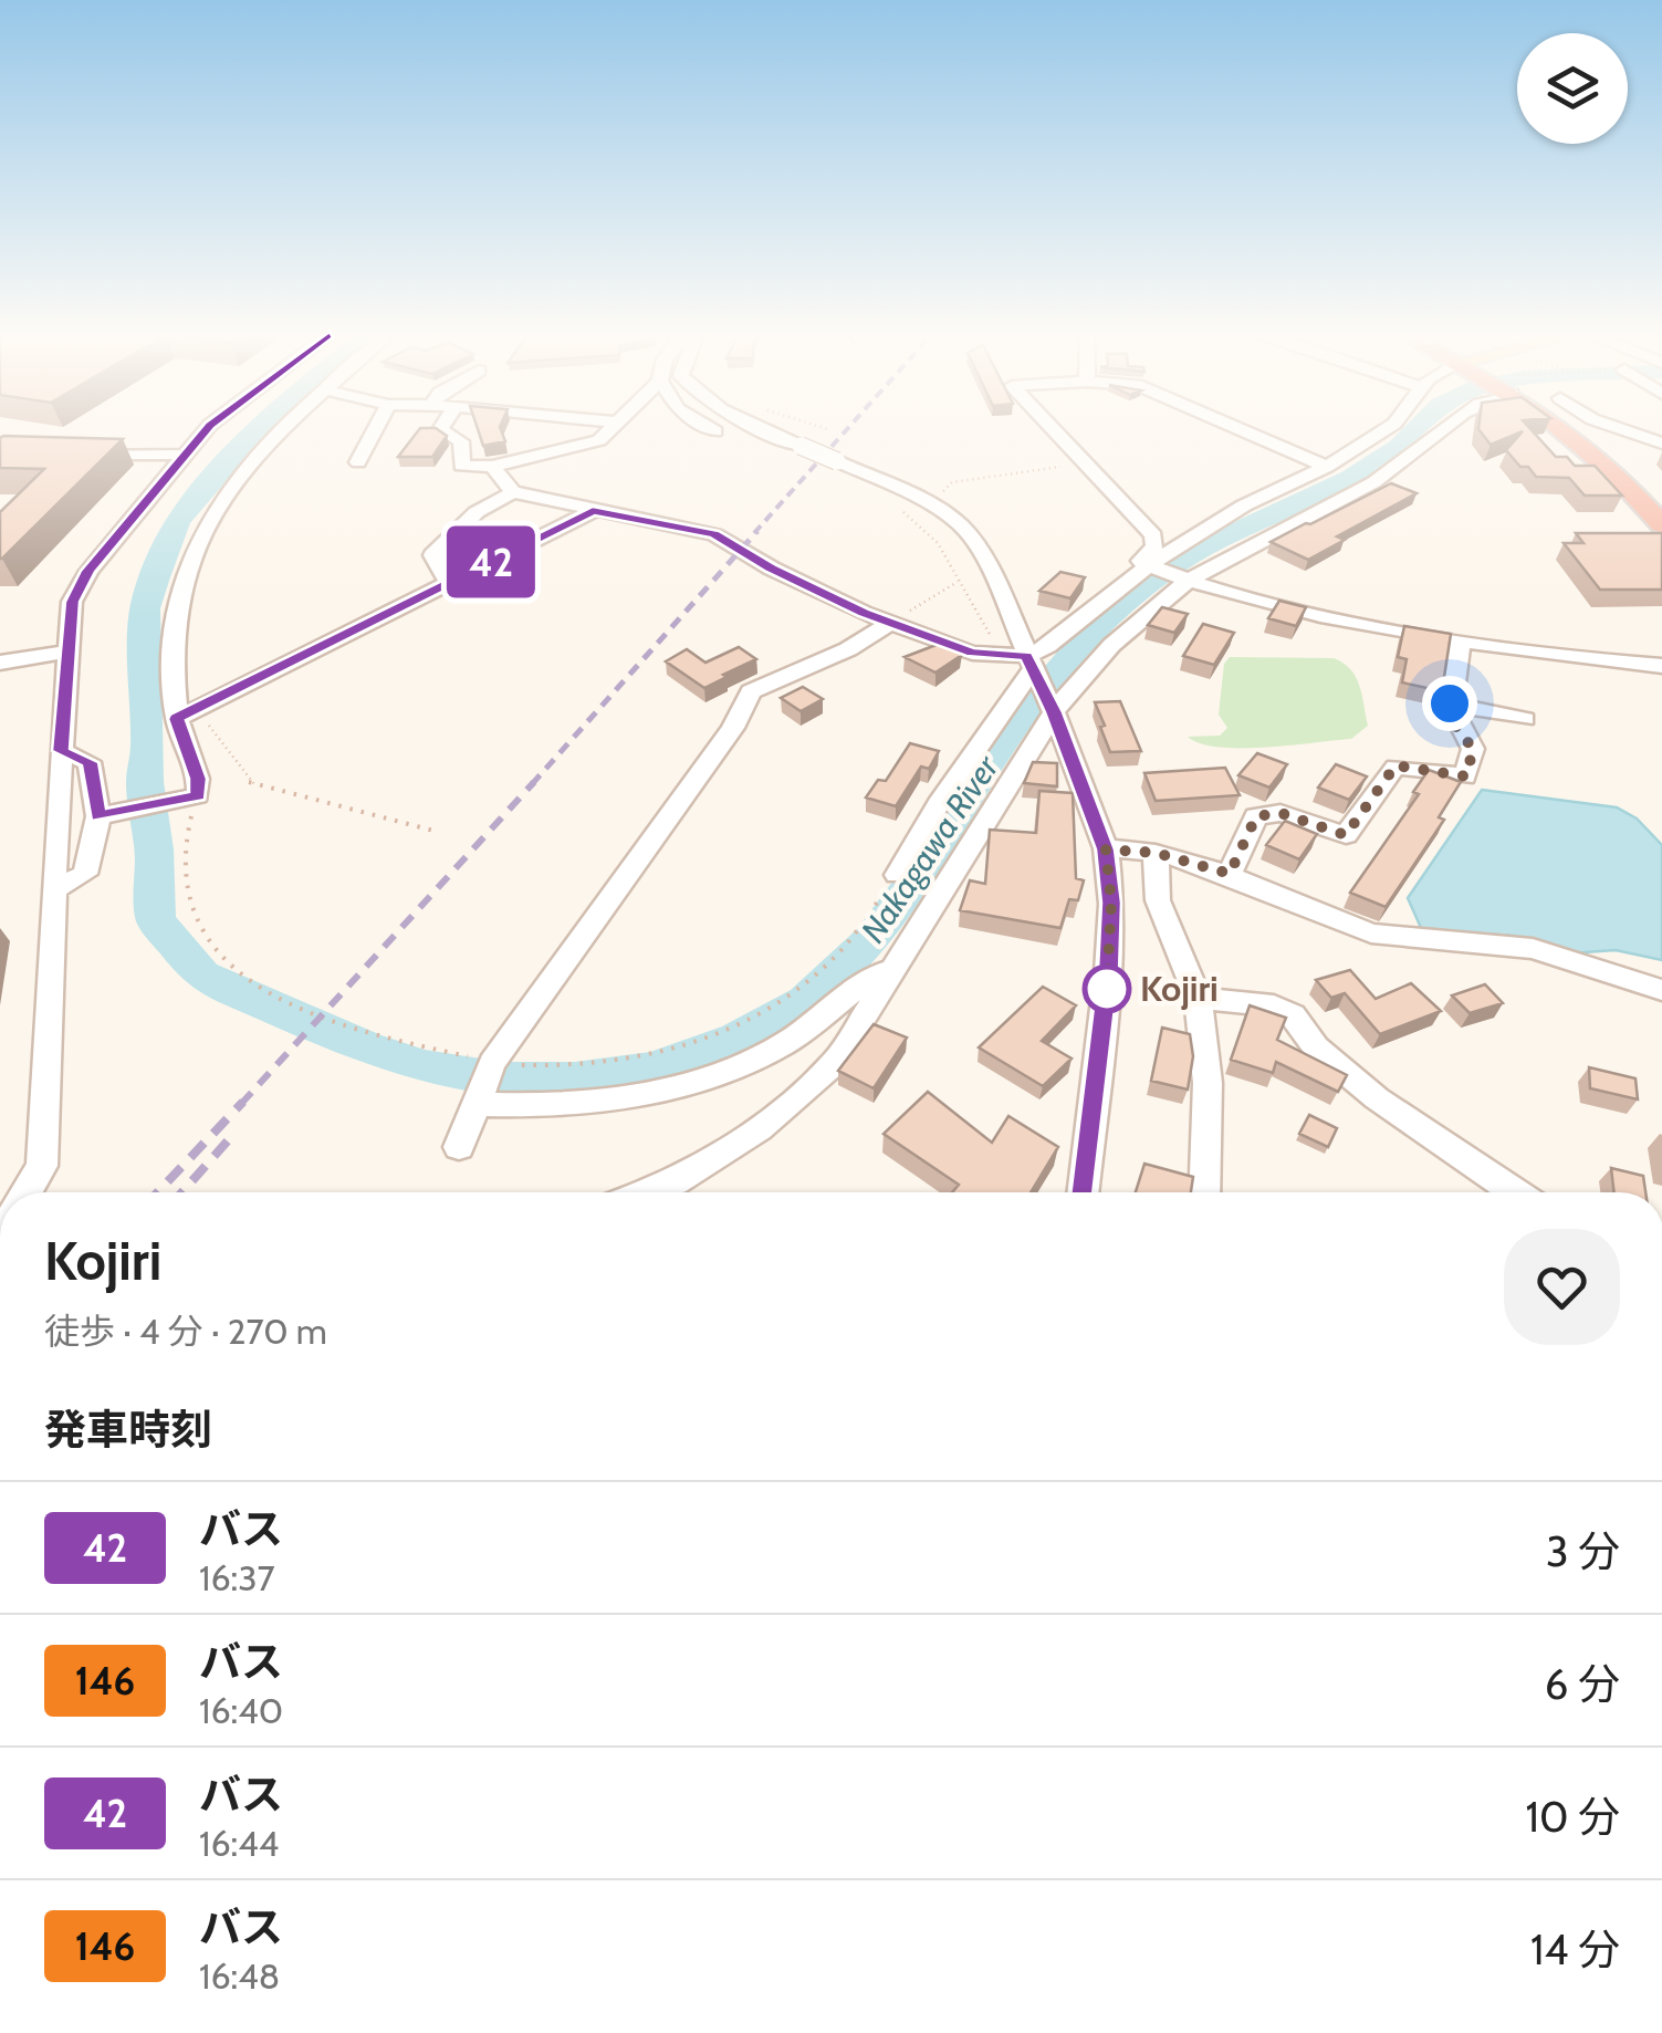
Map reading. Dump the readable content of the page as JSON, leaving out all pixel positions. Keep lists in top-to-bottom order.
{
  "water": ["Nakagawa River"],
  "places": ["Kojiri"],
  "lines": ["bus line 42"],
  "page": {
    "on_map": "42",
    "heading": [
      ["Kojiri", "徒歩 · 4 分 · 270 m"],
      "発車時刻"
    ],
    "list": [
      {
        "mark": "42",
        "name": "バス",
        "note": "16:37",
        "value": "3 分"
      },
      {
        "mark": "146",
        "name": "バス",
        "note": "16:40",
        "value": "6 分"
      },
      {
        "mark": "42",
        "name": "バス",
        "note": "16:44",
        "value": "10 分"
      },
      {
        "mark": "146",
        "name": "バス",
        "note": "16:48",
        "value": "14 分"
      }
    ]
  }
}
